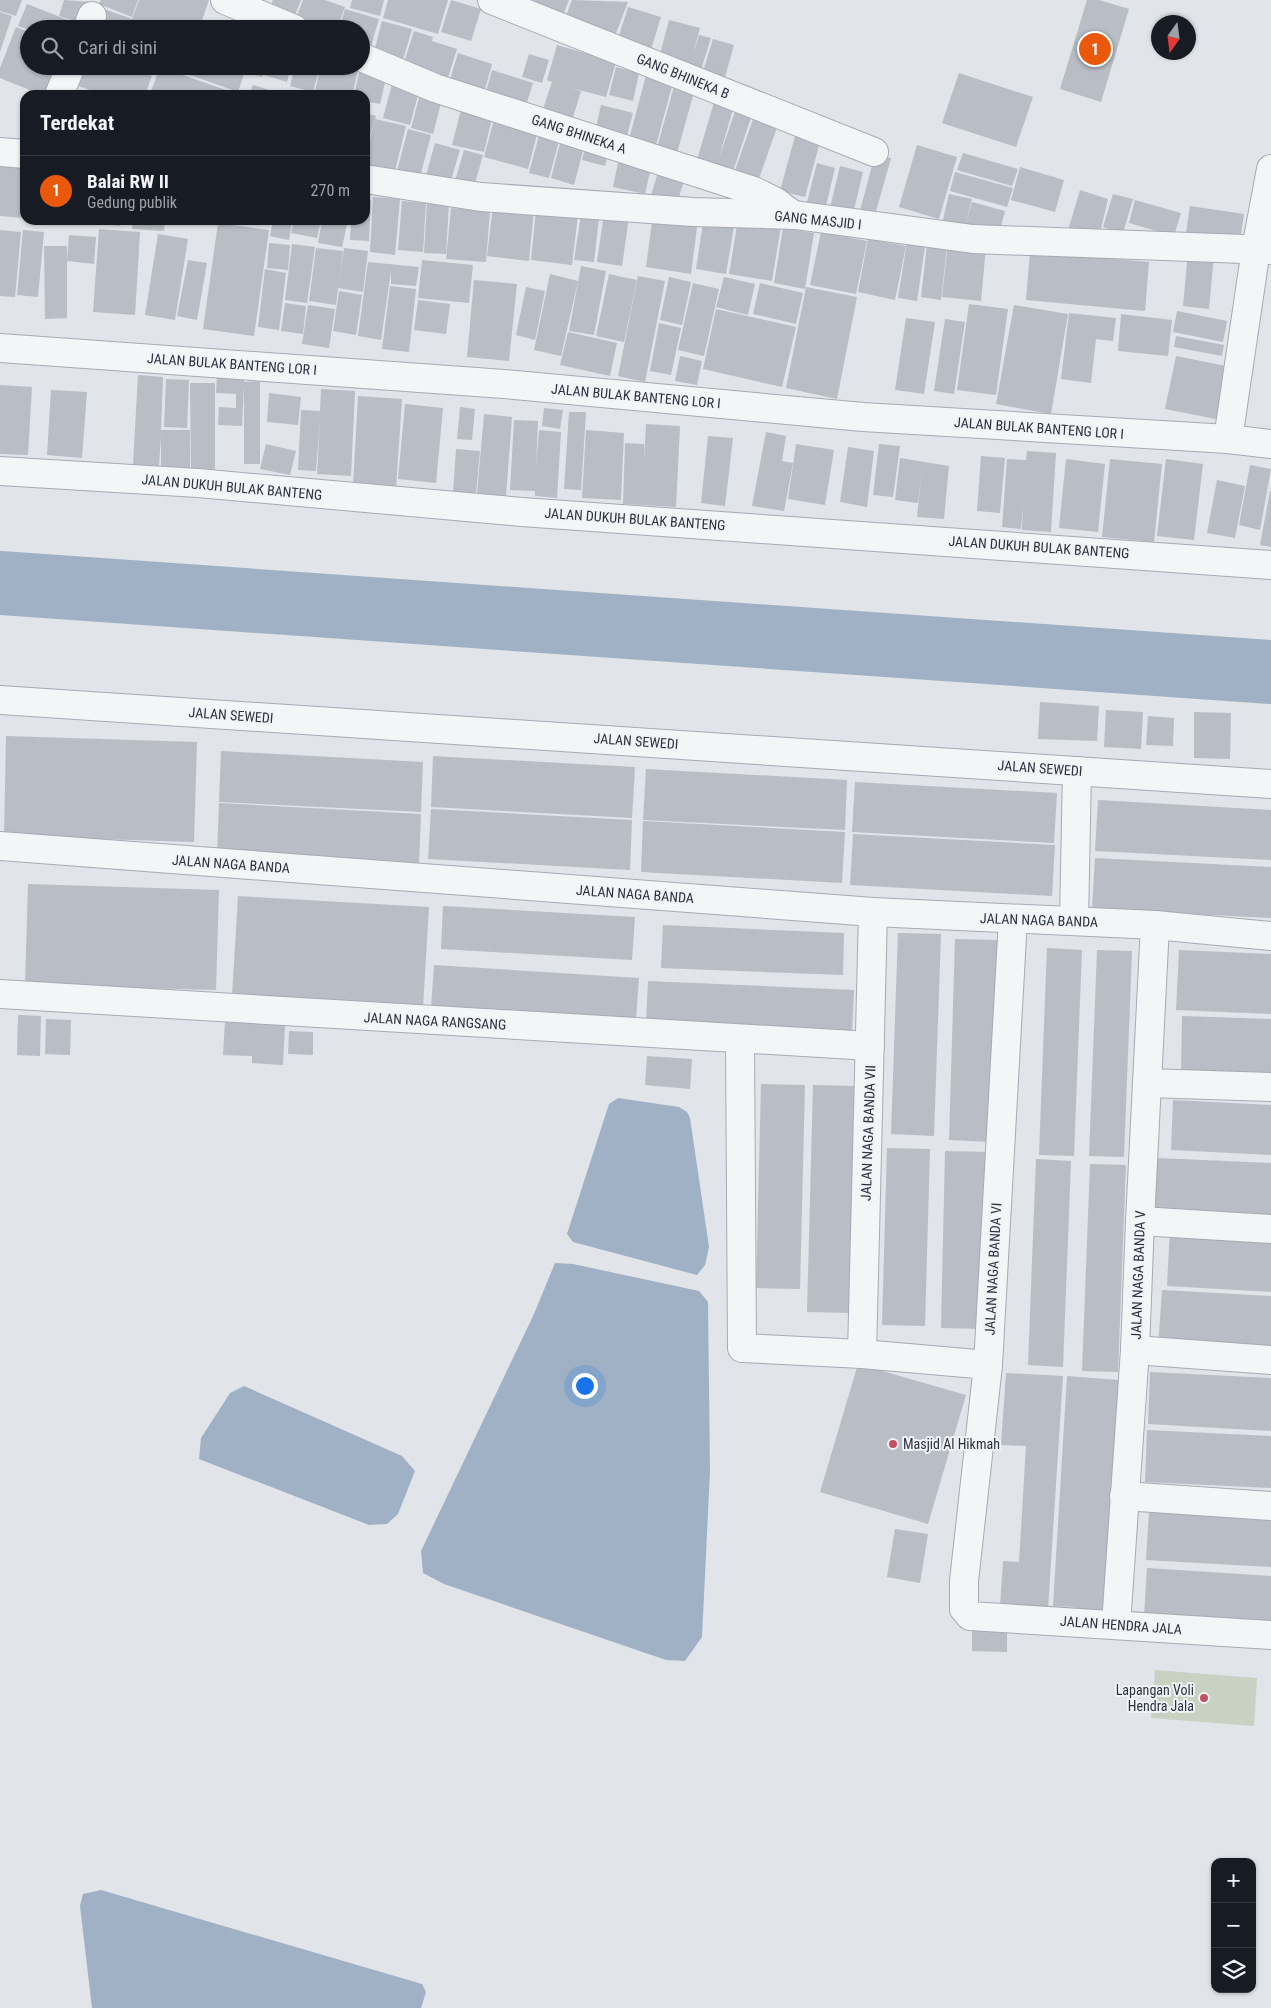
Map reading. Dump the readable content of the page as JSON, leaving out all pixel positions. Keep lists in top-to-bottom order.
{
  "streets": {
    "street": [
      "GANG BHINEKA B",
      "GANG BHINEKA A",
      "GANG MASJID I",
      "JALAN BULAK BANTENG LOR I",
      "JALAN DUKUH BULAK BANTENG",
      "JALAN SEWEDI",
      "JALAN NAGA BANDA",
      "JALAN NAGA RANGSANG",
      "JALAN NAGA BANDA VII",
      "JALAN NAGA BANDA VI",
      "JALAN NAGA BANDA V",
      "JALAN HENDRA JALA"
    ]
  },
  "crossings": [
    ["GANG BHINEKA A", "GANG MASJID I"],
    ["JALAN NAGA BANDA", "JALAN NAGA BANDA VII"],
    ["JALAN NAGA BANDA", "JALAN NAGA BANDA VI"],
    ["JALAN NAGA BANDA", "JALAN NAGA BANDA V"],
    ["JALAN NAGA RANGSANG", "JALAN NAGA BANDA VII"],
    ["JALAN NAGA BANDA VI", "JALAN HENDRA JALA"],
    ["JALAN NAGA BANDA V", "JALAN HENDRA JALA"]
  ],
  "places": ["Masjid Al Hikmah", "Lapangan Voli Hendra Jala"],
  "north": "bottom",
  "page": {
    "search": "Cari di sini",
    "pins": "1",
    "heading": "Terdekat",
    "list": [
      {
        "mark": "1",
        "name": "Balai RW II",
        "note": "Gedung publik",
        "value": "270 m"
      }
    ],
    "map_buttons": ["+", "−"]
  }
}
